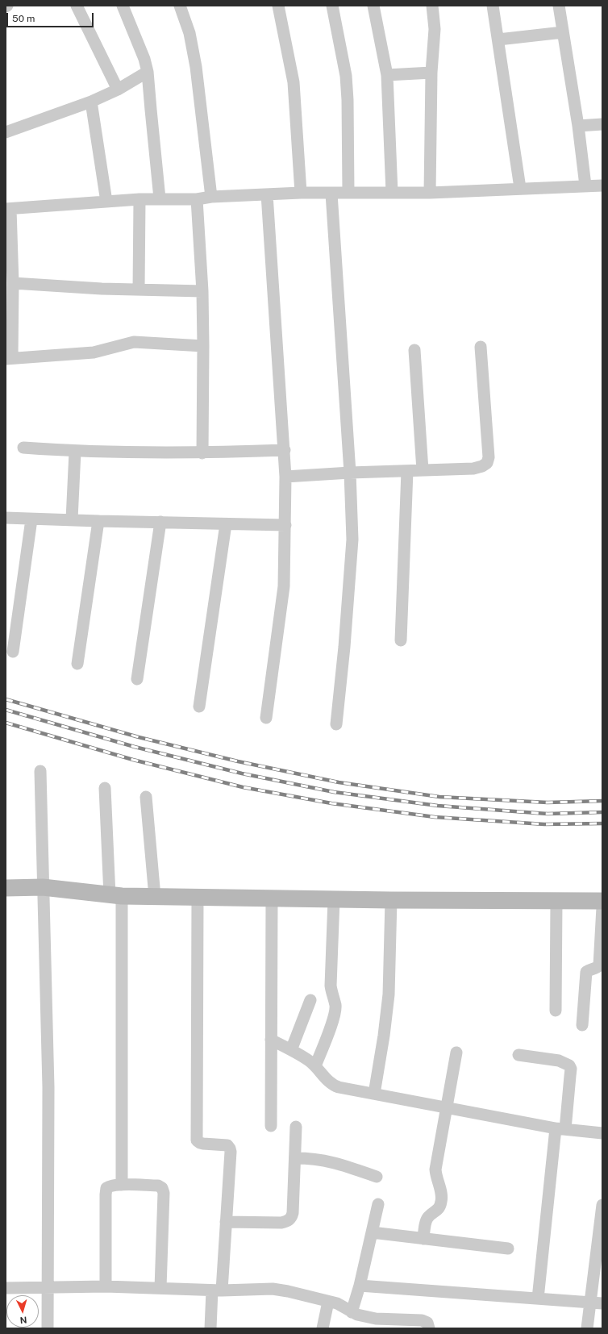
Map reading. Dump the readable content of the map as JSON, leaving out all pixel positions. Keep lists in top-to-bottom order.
{
  "scale_bar": "50 m",
  "north": "bottom"
}
